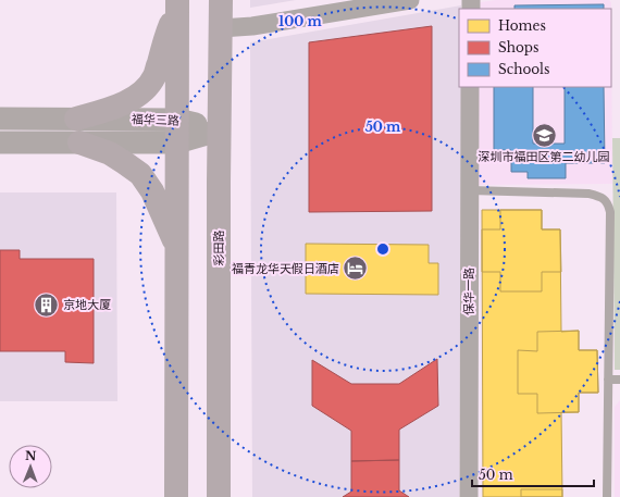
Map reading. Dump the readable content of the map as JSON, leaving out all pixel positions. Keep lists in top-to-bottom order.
{
  "streets": {
    "main road": ["彩田路"],
    "street": ["福华三路", "保华一路"]
  },
  "crossings": [
    ["福华三路", "彩田路"]
  ],
  "places": {
    "school or university": ["深圳市福田区第二幼儿园"],
    "hotel": ["福青龙华天假日酒店"],
    "building": ["京地大厦"]
  },
  "legend": ["Homes", "Shops", "Schools"],
  "scale_bar": "50 m",
  "north": "top",
  "rings": ["100 m", "50 m"]
}
